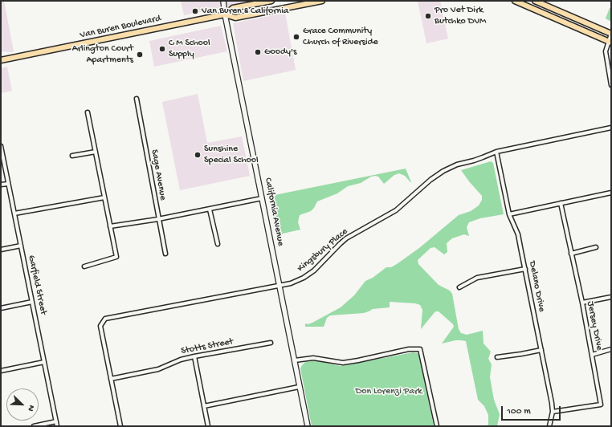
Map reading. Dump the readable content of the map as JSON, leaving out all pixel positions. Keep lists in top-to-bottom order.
{
  "streets": {
    "main road": ["Van Buren Boulevard", "California Avenue"],
    "street": [
      "Sage Avenue",
      "Kingsbury Place",
      "Garfield Street",
      "Delano Drive",
      "Jersey Drive",
      "Stotts Street"
    ]
  },
  "crossings": [
    ["Van Buren Boulevard", "California Avenue"],
    ["California Avenue", "Kingsbury Place"],
    ["Kingsbury Place", "Delano Drive"],
    ["Kingsbury Place", "Stotts Street"],
    ["Delano Drive", "Jersey Drive"]
  ],
  "parks": ["Don Lorenzi Park"],
  "places": [
    "Van Buren & California",
    "Pro Vet Dirk Butchko DVM",
    "Grace Community Church of Riverside",
    "C M School Supply",
    "Goody's",
    "Arlington Court Apartments",
    "Sunshine Special School"
  ],
  "scale_bar": "100 m",
  "north": "bottom right"
}
